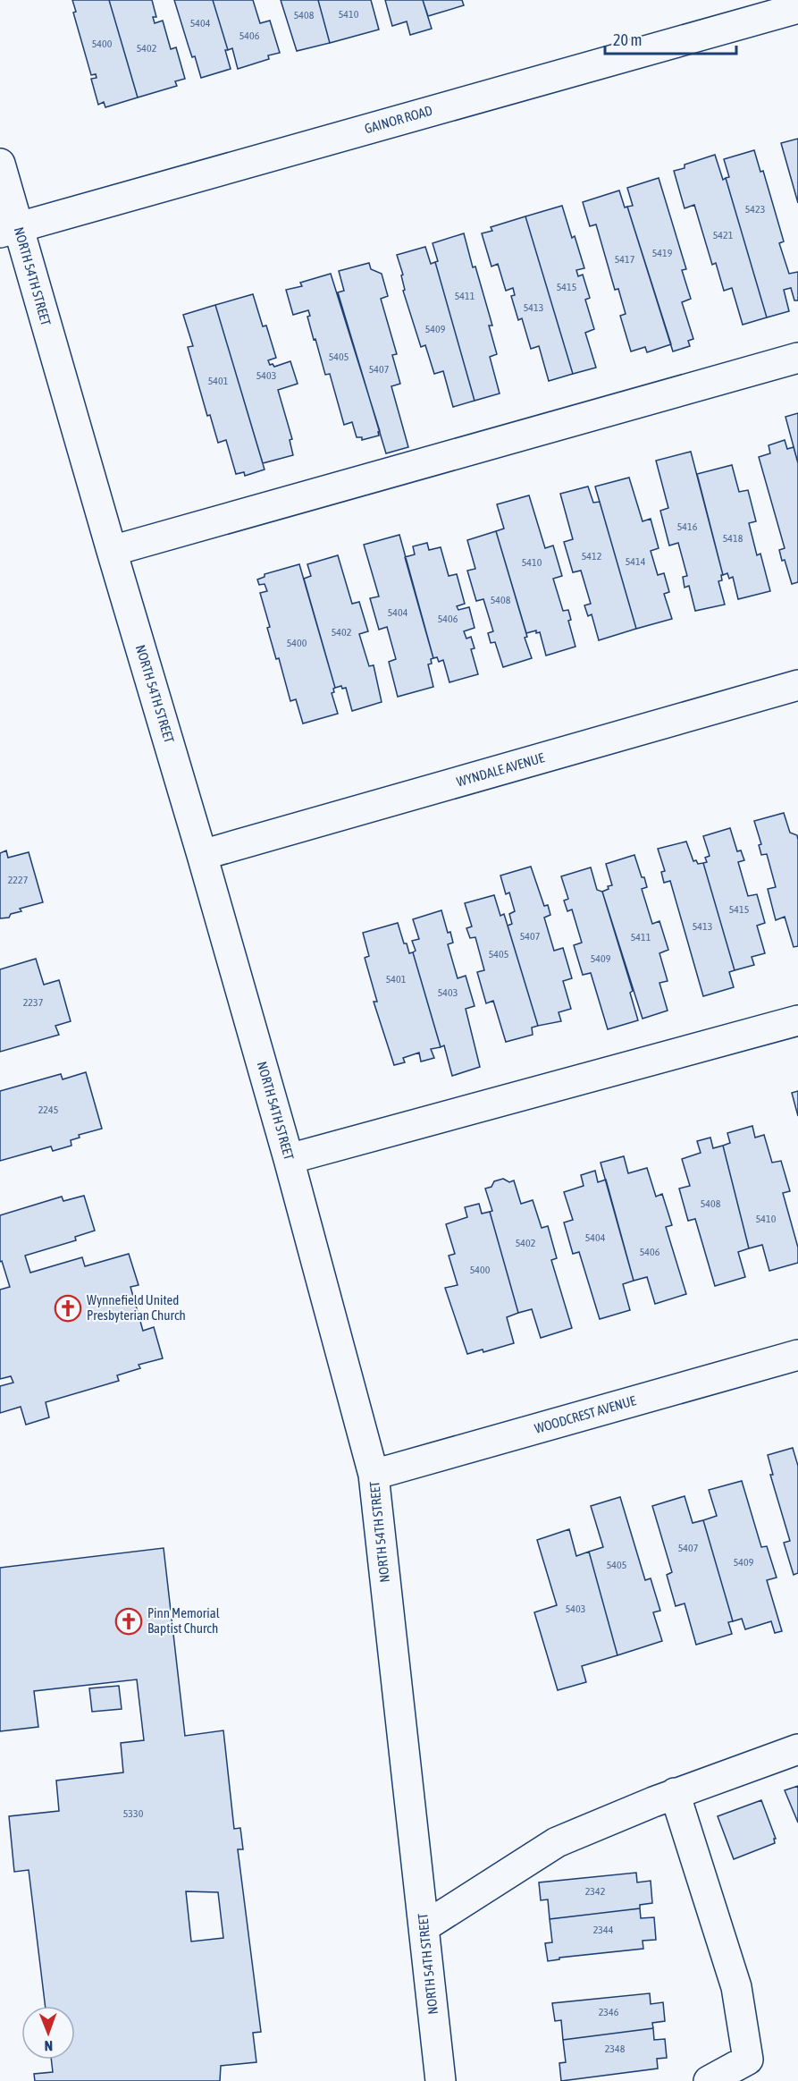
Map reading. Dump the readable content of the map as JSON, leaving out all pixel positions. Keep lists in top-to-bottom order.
{
  "streets": {
    "street": [
      "GAINOR ROAD",
      "NORTH 54TH STREET",
      "WYNDALE AVENUE",
      "WOODCREST AVENUE"
    ]
  },
  "crossings": [
    ["GAINOR ROAD", "NORTH 54TH STREET"],
    ["NORTH 54TH STREET", "WYNDALE AVENUE"],
    ["NORTH 54TH STREET", "WOODCREST AVENUE"]
  ],
  "places": {
    "church": ["Wynnefield United Presbyterian Church", "Pinn Memorial Baptist Church"]
  },
  "house_numbers": [
    "5410",
    "5408",
    "5404",
    "5406",
    "5400",
    "5402",
    "5423",
    "5421",
    "5419",
    "5417",
    "5415",
    "5411",
    "5413",
    "5409",
    "5405",
    "5407",
    "5403",
    "5401",
    "5416",
    "5418",
    "5412",
    "5414",
    "5410",
    "5408",
    "5404",
    "5406",
    "5402",
    "5400",
    "2227",
    "5415",
    "5413",
    "5407",
    "5411",
    "5405",
    "5409",
    "5401",
    "5403",
    "2237",
    "2245",
    "5408",
    "5410",
    "5404",
    "5402",
    "5406",
    "5400",
    "5407",
    "5409",
    "5405",
    "5403",
    "5330",
    "2342",
    "2344",
    "2346",
    "2348"
  ],
  "scale_bar": "20 m",
  "north": "bottom"
}
